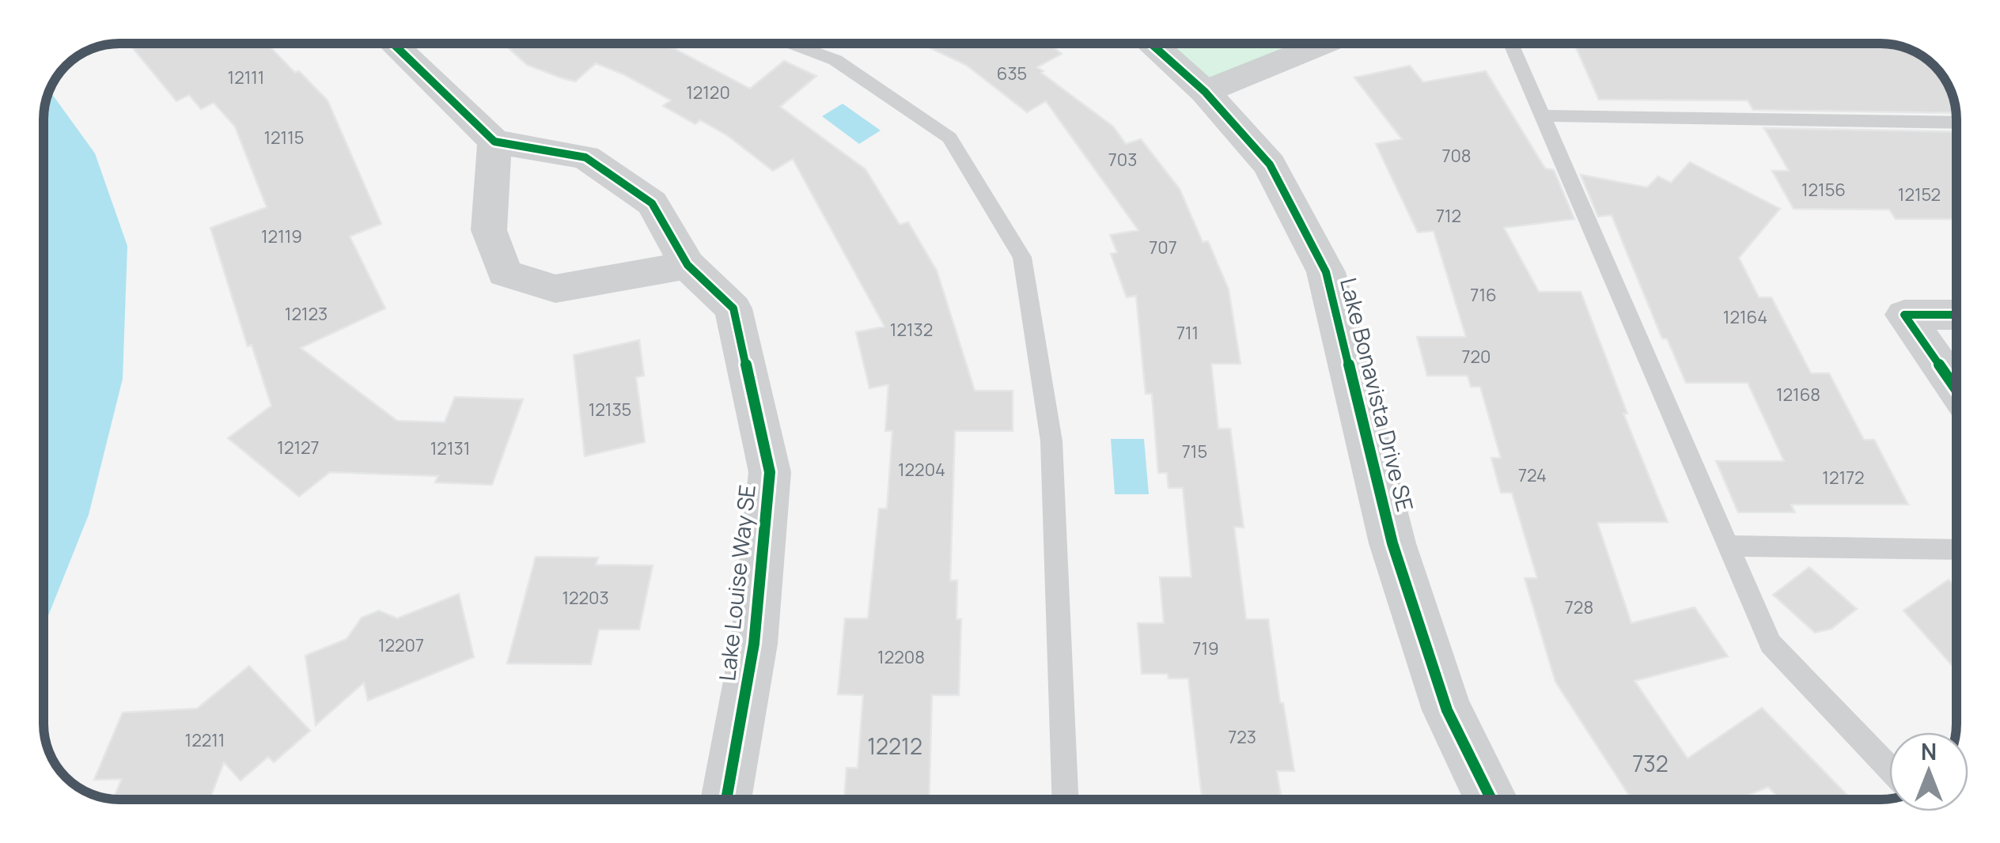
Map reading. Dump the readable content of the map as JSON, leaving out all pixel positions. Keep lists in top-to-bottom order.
{
  "streets": {
    "street": ["Lake Bonavista Drive SE", "Lake Louise Way SE"]
  },
  "house_numbers": [
    "635",
    "12111",
    "12120",
    "12115",
    "708",
    "703",
    "12156",
    "12152",
    "712",
    "12119",
    "707",
    "716",
    "12123",
    "12164",
    "12132",
    "711",
    "720",
    "12168",
    "12135",
    "12127",
    "12131",
    "715",
    "12204",
    "724",
    "12172",
    "12203",
    "728",
    "12207",
    "719",
    "12208",
    "723",
    "12211",
    "12212",
    "732"
  ],
  "north": "top"
}
